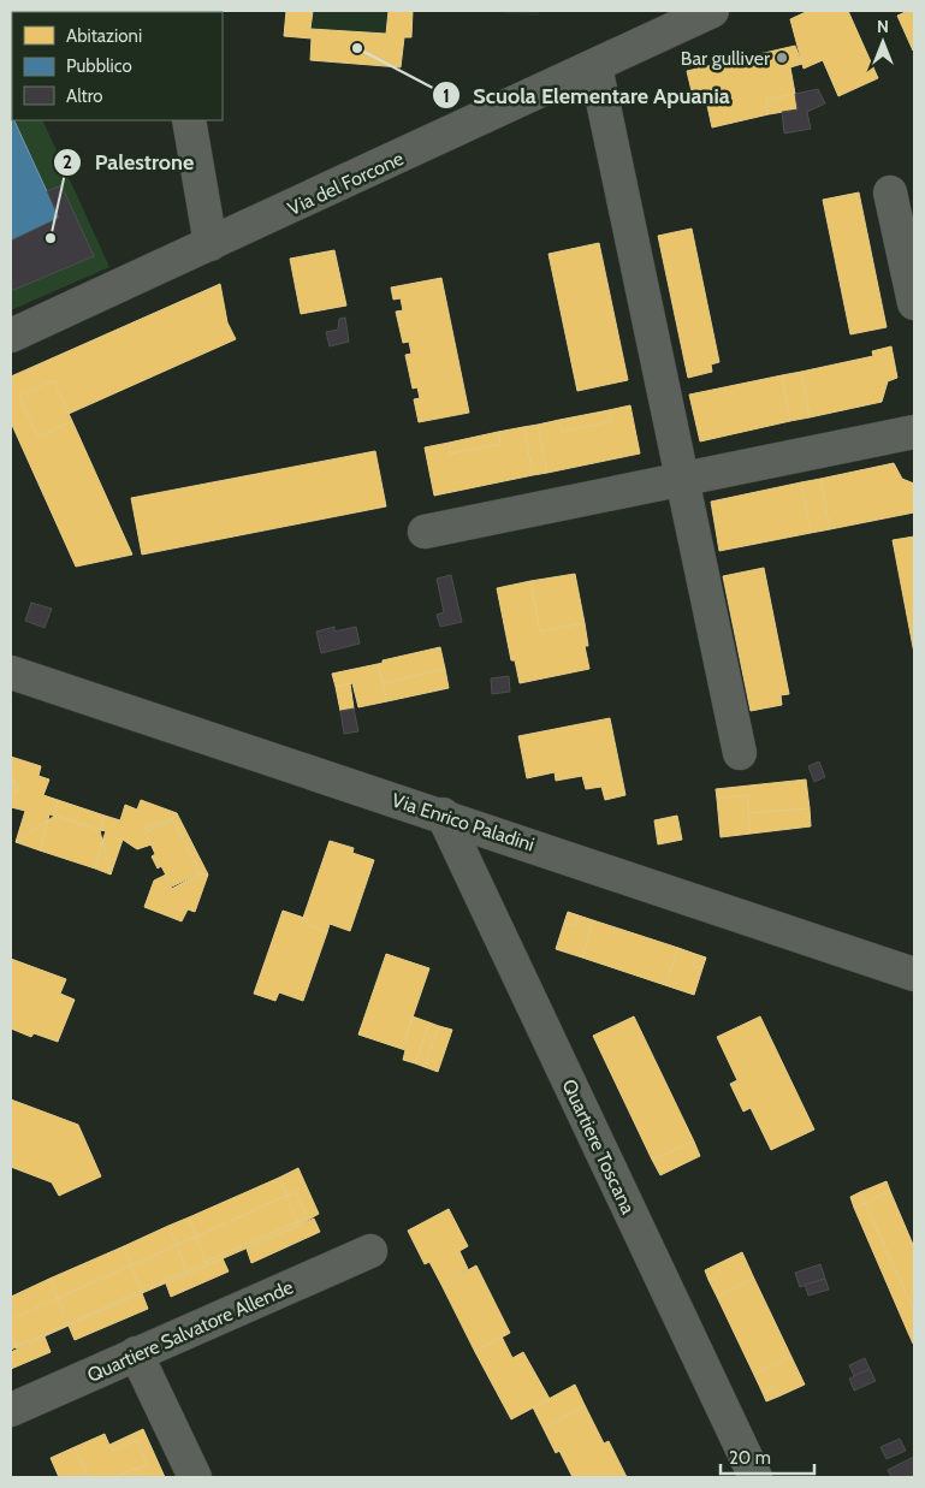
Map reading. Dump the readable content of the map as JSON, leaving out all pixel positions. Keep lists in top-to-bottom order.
{
  "streets": {
    "street": [
      "Via del Forcone",
      "Via Enrico Paladini",
      "Quartiere Toscana",
      "Quartiere Salvatore Allende"
    ]
  },
  "crossings": [
    ["Via Enrico Paladini", "Quartiere Toscana"]
  ],
  "places": ["Scuola Elementare Apuania", "Bar gulliver", "Palestrone"],
  "legend": ["Abitazioni", "Pubblico", "Altro"],
  "scale_bar": "20 m",
  "north": "top"
}
